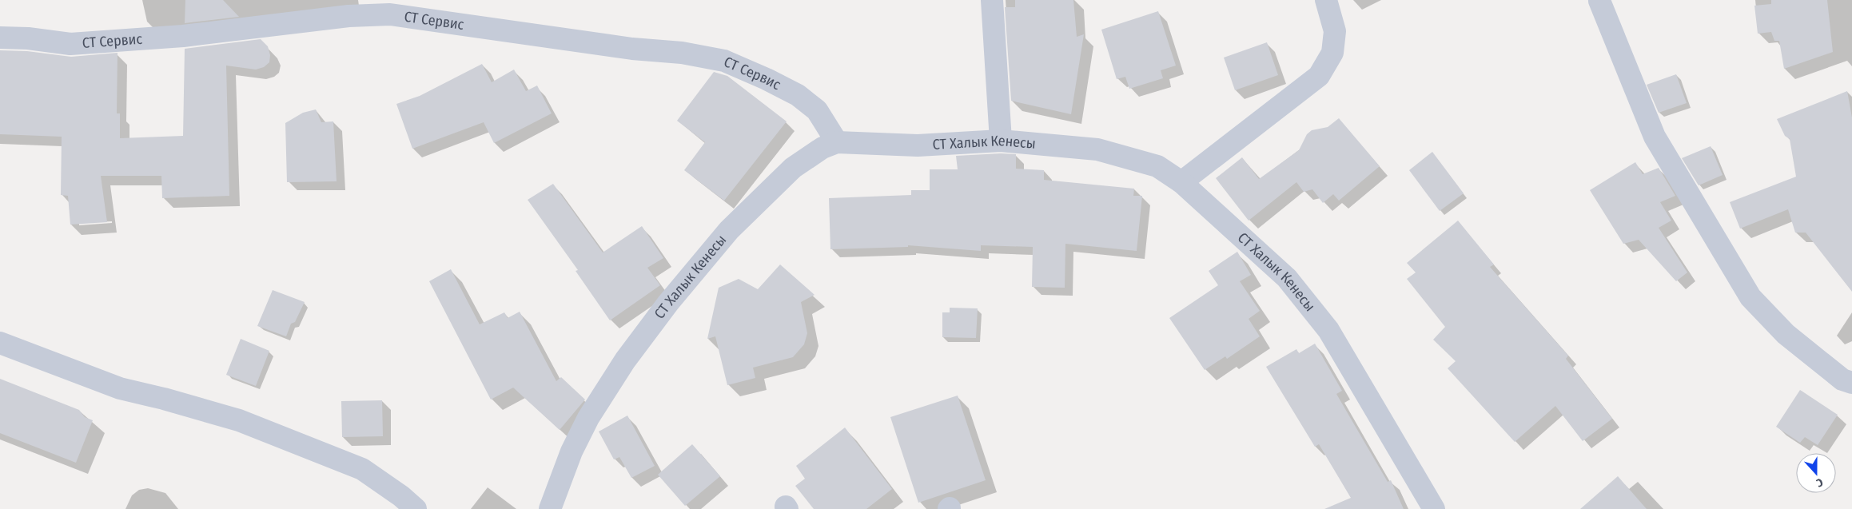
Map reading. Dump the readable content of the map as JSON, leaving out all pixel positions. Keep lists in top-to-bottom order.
{
  "streets": {
    "street": ["СТ Сервис", "СТ Халык Кенесы"]
  },
  "crossings": [
    ["СТ Сервис", "СТ Халык Кенесы"]
  ],
  "north": "bottom"
}
